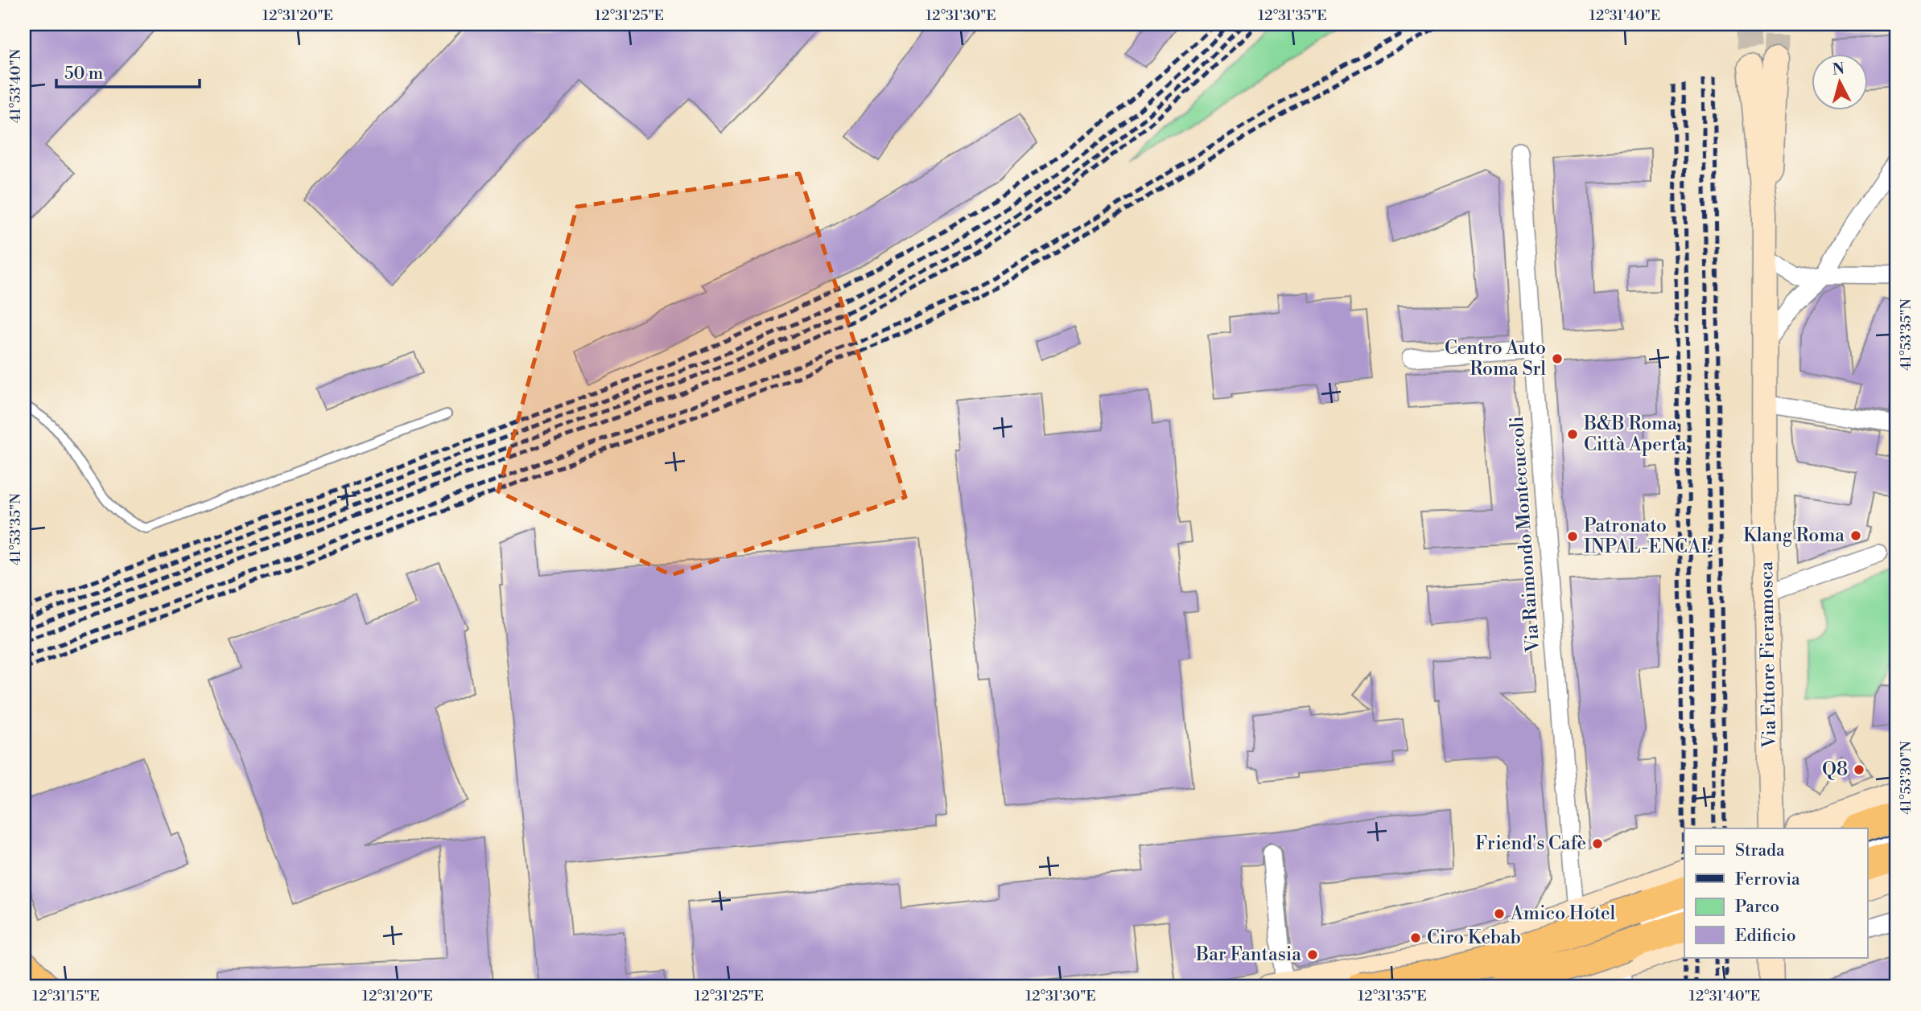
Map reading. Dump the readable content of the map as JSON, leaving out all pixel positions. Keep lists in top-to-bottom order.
{
  "streets": {
    "street": ["Via Raimondo Montecuccoli", "Via Ettore Fieramosca"]
  },
  "places": [
    "Centro Auto Roma Srl",
    "B&B Roma Città Aperta",
    "Klang Roma",
    "Patronato INPAL-ENCAL",
    "Q8",
    "Friend's Cafè",
    "Amico Hotel",
    "Ciro Kebab",
    "Bar Fantasia"
  ],
  "legend": [
    "Strada",
    "Ferrovia",
    "Parco",
    "Edificio"
  ],
  "scale_bar": "50 m",
  "north": "top",
  "coordinates": [
    "12°31'20\"E",
    "12°31'25\"E",
    "12°31'30\"E",
    "12°31'35\"E",
    "12°31'40\"E",
    "41°53'40\"N",
    "41°53'35\"N",
    "41°53'30\"N",
    "12°31'15\"E"
  ]
}
